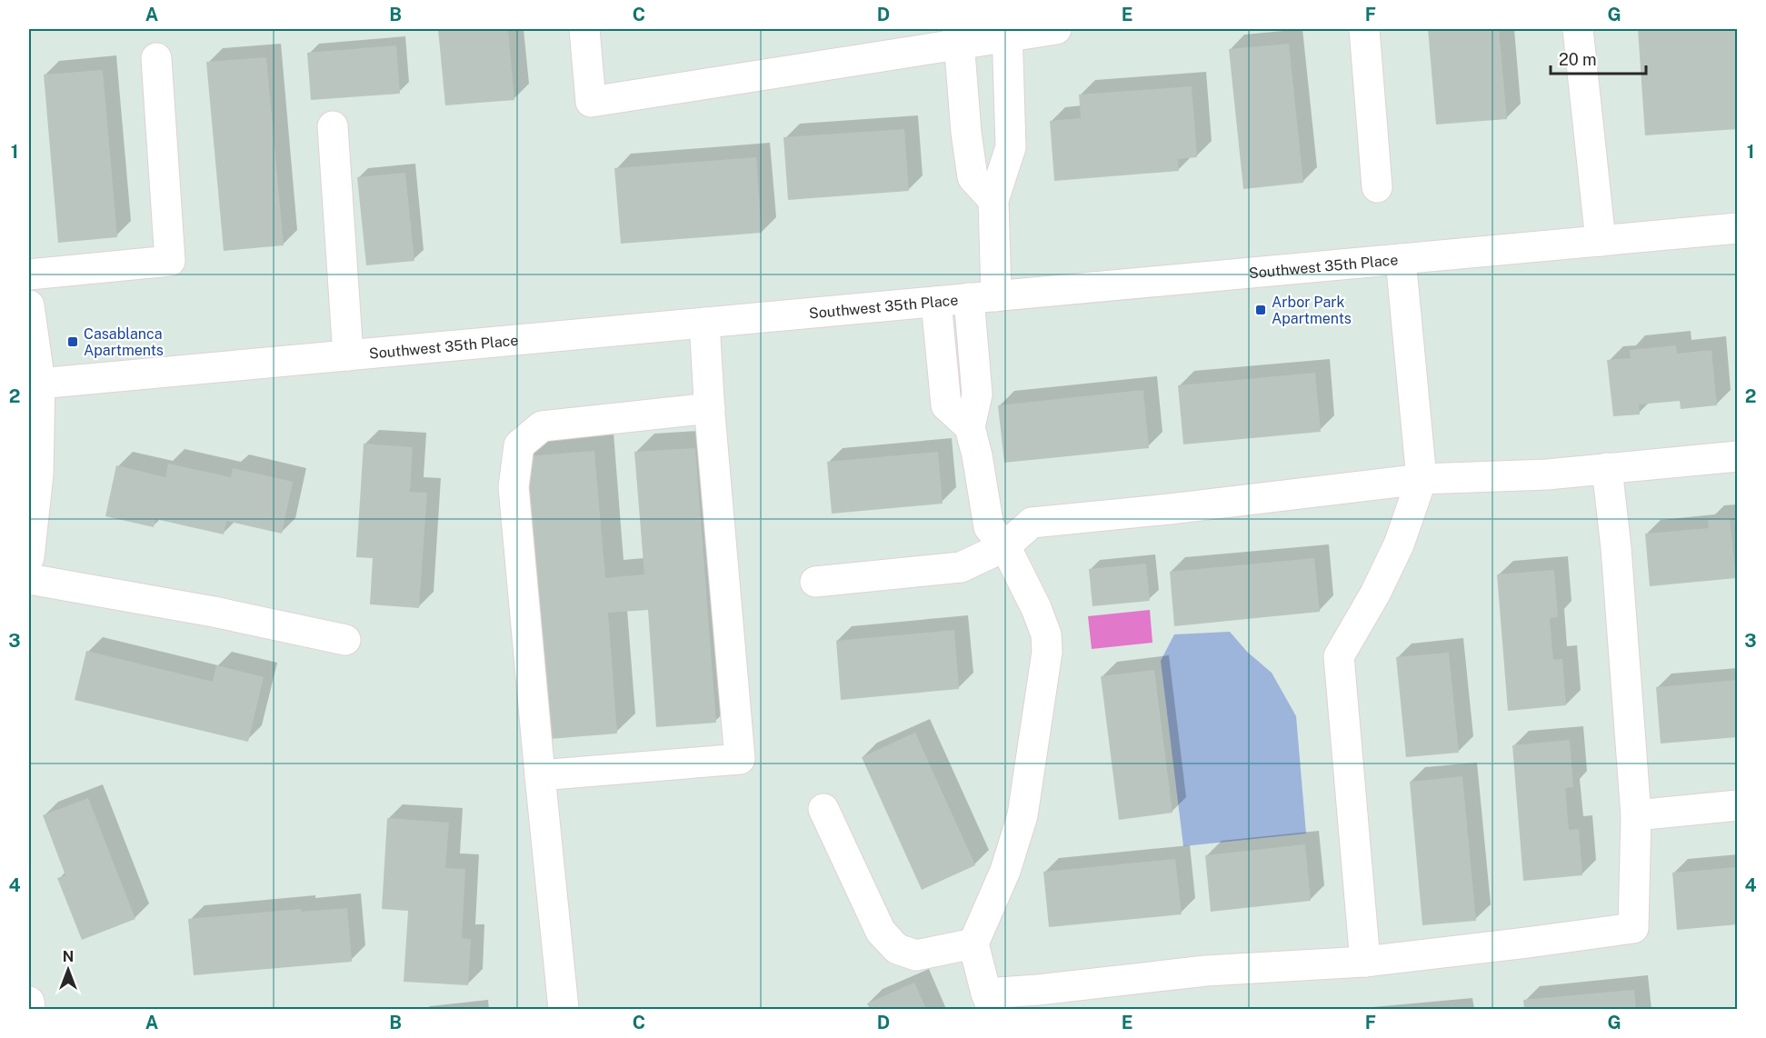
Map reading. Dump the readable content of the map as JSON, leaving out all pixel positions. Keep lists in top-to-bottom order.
{
  "streets": {
    "street": ["Southwest 35th Place"]
  },
  "places": {
    "transit": ["Arbor Park Apartments", "Casablanca Apartments"]
  },
  "scale_bar": "20 m",
  "north": "top",
  "grid": {
    "columns": [
      "A",
      "B",
      "C",
      "D",
      "E",
      "F",
      "G"
    ],
    "rows": [
      "1",
      "2",
      "3",
      "4"
    ]
  }
}
